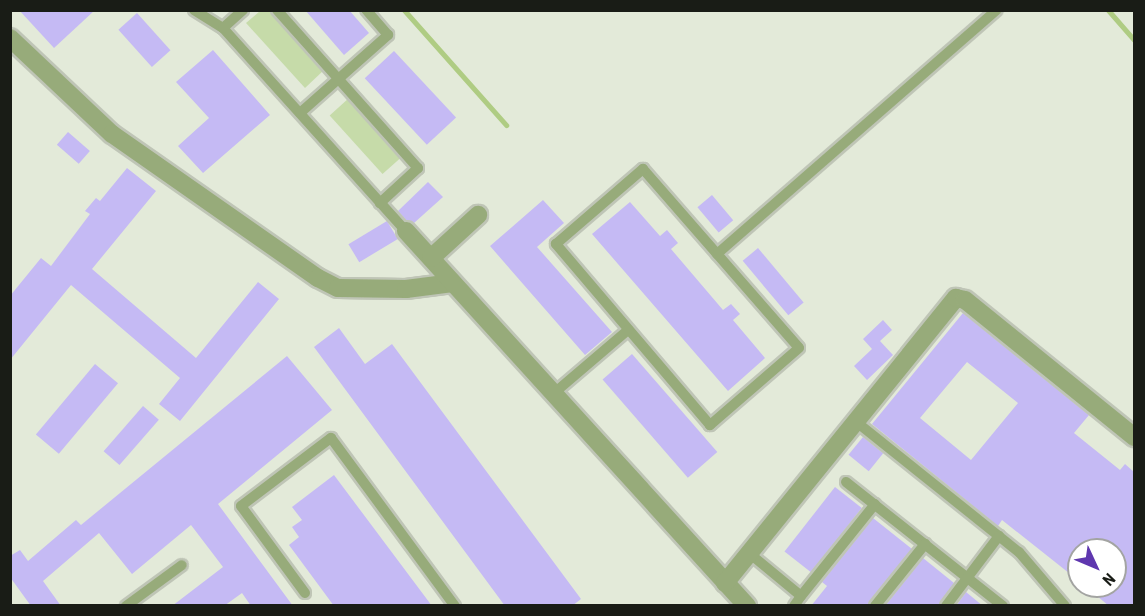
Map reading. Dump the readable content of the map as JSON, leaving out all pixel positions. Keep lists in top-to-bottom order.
{
  "north": "bottom right"
}
